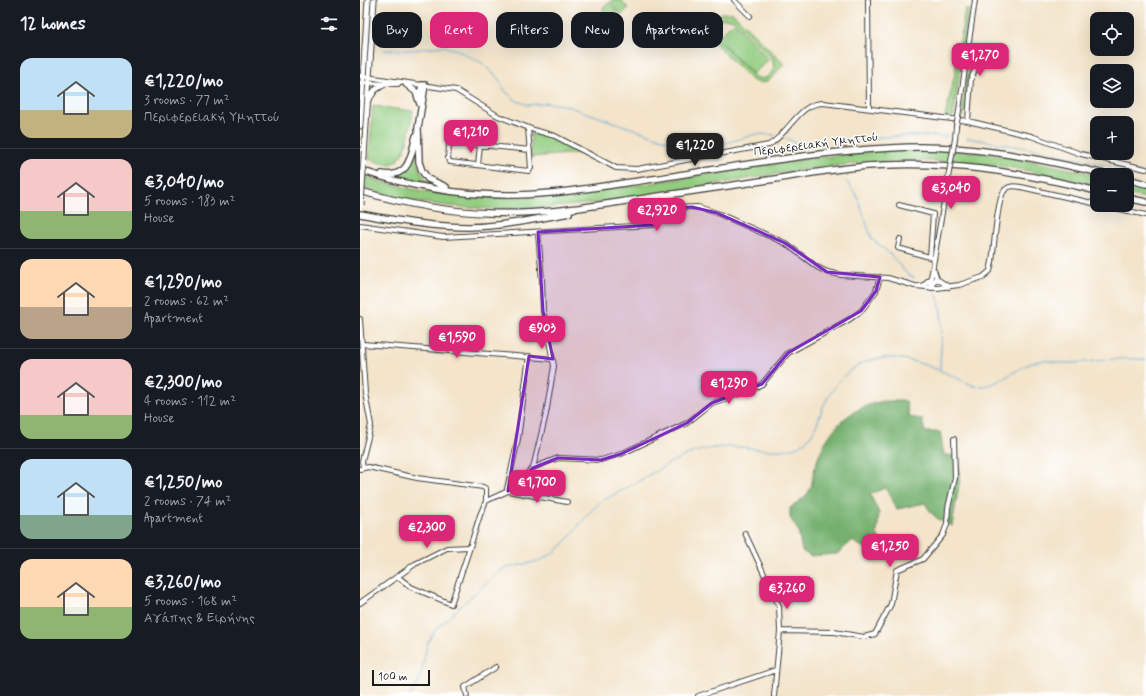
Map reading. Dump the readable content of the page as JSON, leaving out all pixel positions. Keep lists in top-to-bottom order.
{
  "streets": {
    "highway": ["Περιφερειακή Υμηττού"]
  },
  "scale_bar": "100 m",
  "page": {
    "heading": "12 homes",
    "map_buttons": ["+", "−"],
    "chip": [
      "Buy",
      "Rent",
      "Filters",
      "New",
      "Apartment"
    ],
    "price": [
      "€1,270",
      "€1,210",
      "€1,220",
      "€3,040",
      "€2,920",
      "€903",
      "€1,590",
      "€1,290",
      "€1,700",
      "€2,300",
      "€1,250",
      "€3,260"
    ],
    "list": [
      {
        "name": "€1,220/mo",
        "note": "3 rooms · 77 m² · Περιφερειακή Υμηττού"
      },
      {
        "name": "€3,040/mo",
        "note": "5 rooms · 183 m² · House"
      },
      {
        "name": "€1,290/mo",
        "note": "2 rooms · 62 m² · Apartment"
      },
      {
        "name": "€2,300/mo",
        "note": "4 rooms · 112 m² · House"
      },
      {
        "name": "€1,250/mo",
        "note": "2 rooms · 74 m² · Apartment"
      },
      {
        "name": "€3,260/mo",
        "note": "5 rooms · 168 m² · Αγάπης & Ειρήνης"
      }
    ],
    "scale": "100 m"
  }
}
